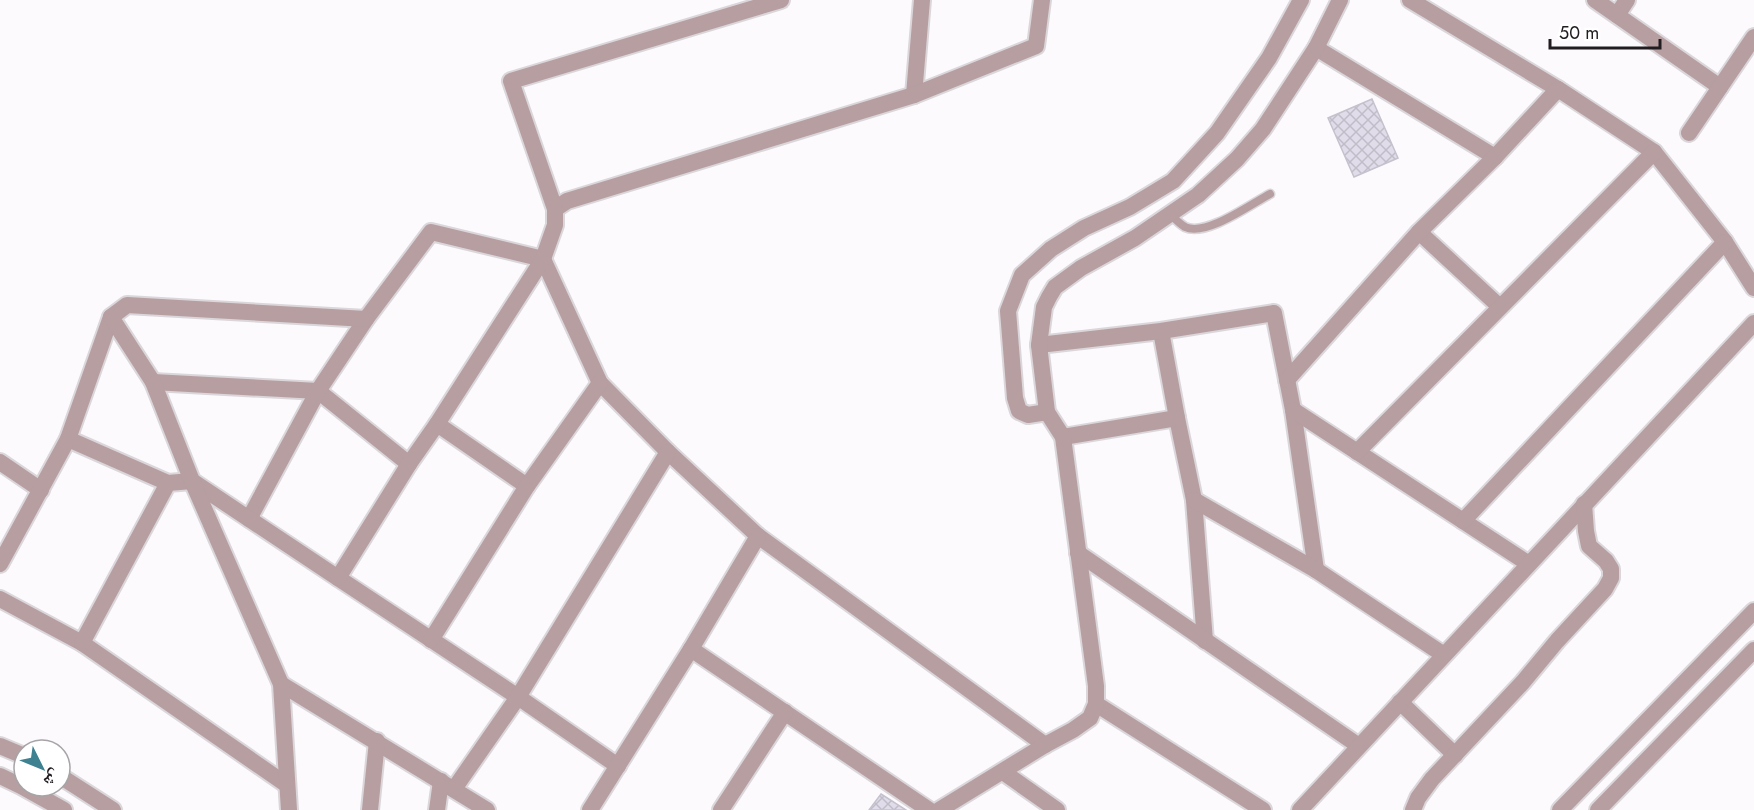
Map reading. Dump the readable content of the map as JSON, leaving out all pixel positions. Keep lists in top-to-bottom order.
{
  "scale_bar": "50 m",
  "north": "bottom right"
}
